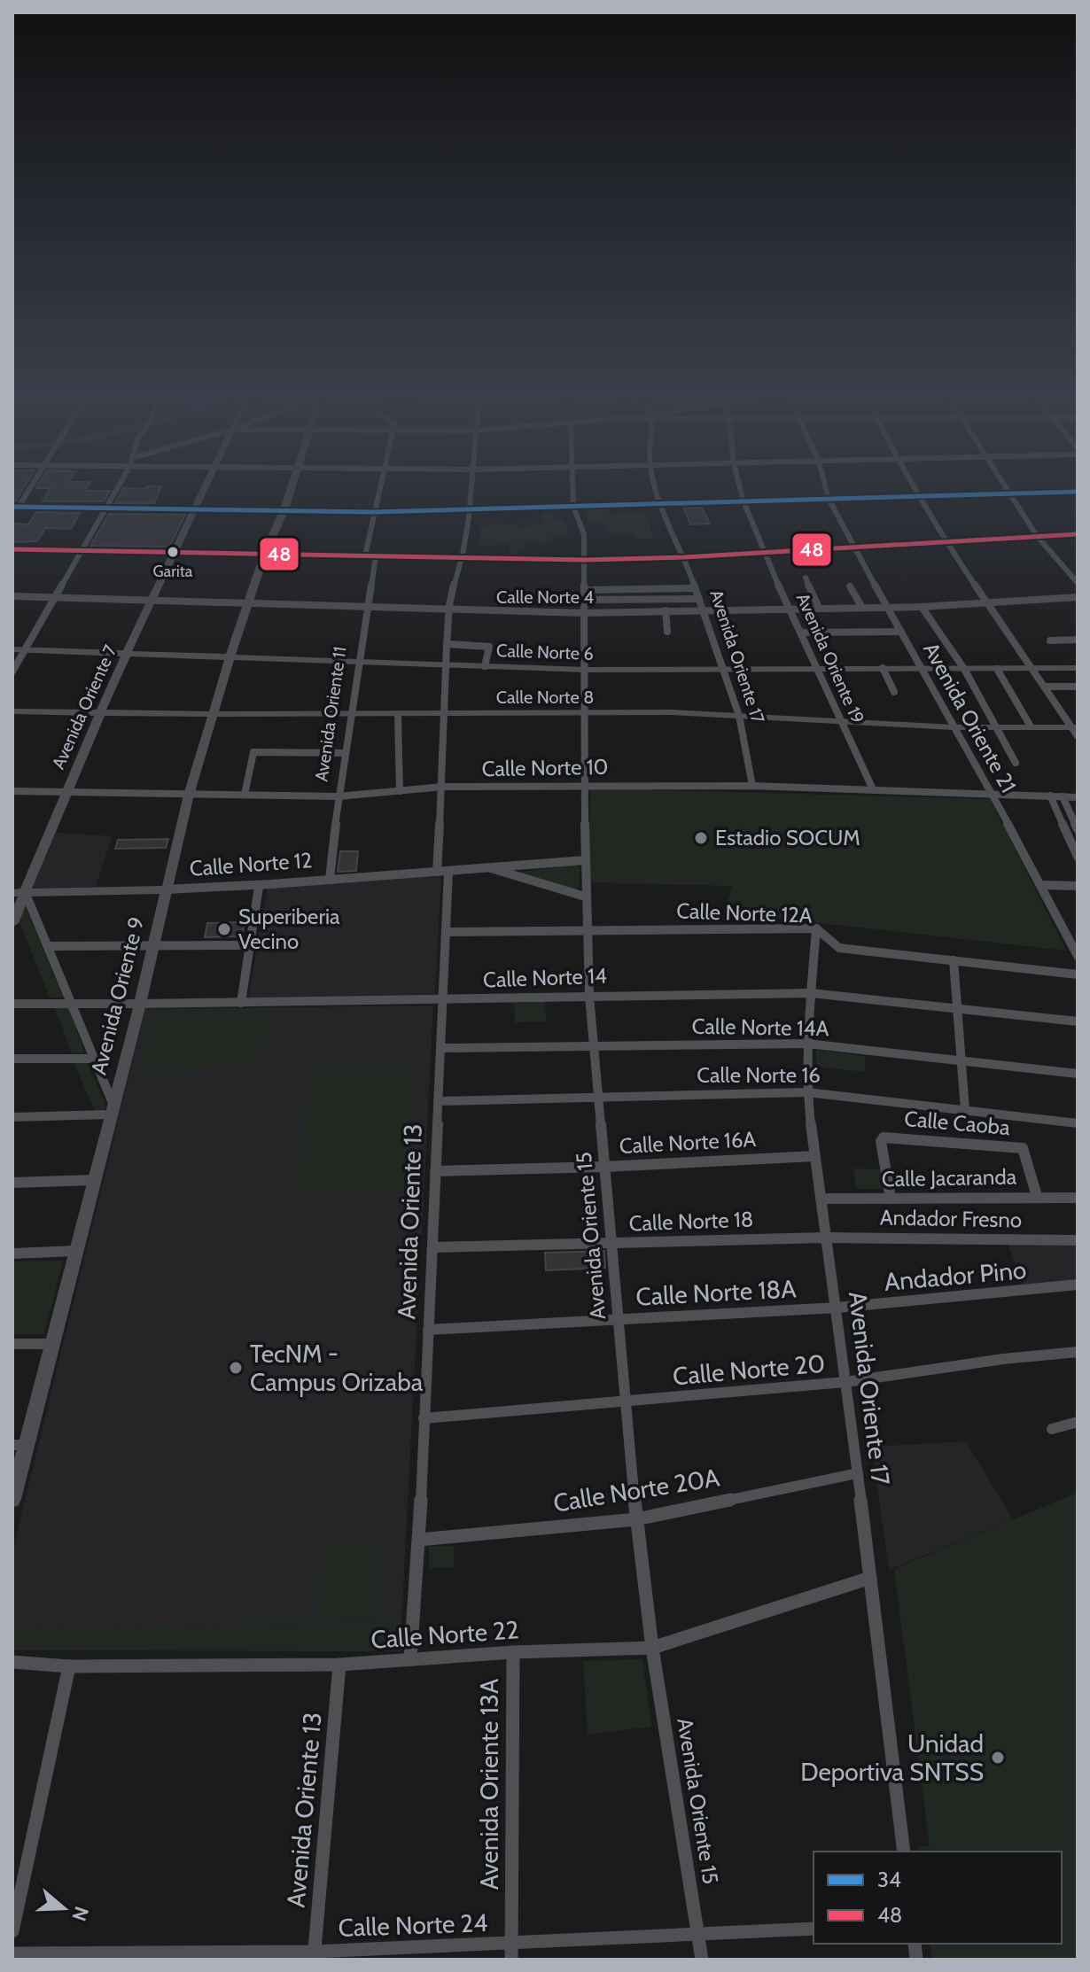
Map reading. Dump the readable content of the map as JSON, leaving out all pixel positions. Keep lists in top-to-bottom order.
{
  "streets": {
    "street": [
      "Calle Norte 4",
      "Calle Norte 6",
      "Avenida Oriente 17",
      "Avenida Oriente 19",
      "Calle Norte 8",
      "Avenida Oriente 7",
      "Avenida Oriente 11",
      "Avenida Oriente 21",
      "Calle Norte 10",
      "Calle Norte 12",
      "Calle Norte 12A",
      "Calle Norte 14",
      "Avenida Oriente 9",
      "Calle Norte 14A",
      "Calle Norte 16",
      "Calle Caoba",
      "Calle Norte 16A",
      "Calle Jacaranda",
      "Andador Fresno",
      "Avenida Oriente 13",
      "Calle Norte 18",
      "Avenida Oriente 15",
      "Andador Pino",
      "Calle Norte 18A",
      "Calle Norte 20",
      "Calle Norte 20A",
      "Calle Norte 22",
      "Avenida Oriente 13A",
      "Calle Norte 24"
    ]
  },
  "crossings": [
    ["Calle Norte 4", "Avenida Oriente 17"],
    ["Calle Norte 4", "Avenida Oriente 19"],
    ["Calle Norte 4", "Avenida Oriente 7"],
    ["Calle Norte 4", "Avenida Oriente 11"],
    ["Calle Norte 4", "Avenida Oriente 21"],
    ["Calle Norte 4", "Avenida Oriente 9"],
    ["Calle Norte 4", "Avenida Oriente 15"],
    ["Calle Norte 6", "Avenida Oriente 17"],
    ["Calle Norte 6", "Avenida Oriente 19"],
    ["Calle Norte 6", "Avenida Oriente 7"],
    ["Calle Norte 6", "Avenida Oriente 11"],
    ["Calle Norte 6", "Avenida Oriente 21"],
    ["Calle Norte 6", "Avenida Oriente 9"],
    ["Calle Norte 6", "Avenida Oriente 15"],
    ["Avenida Oriente 17", "Calle Norte 8"],
    ["Avenida Oriente 17", "Calle Norte 10"],
    ["Avenida Oriente 17", "Calle Norte 12A"],
    ["Avenida Oriente 17", "Calle Norte 14"],
    ["Avenida Oriente 17", "Calle Norte 14A"],
    ["Avenida Oriente 17", "Calle Norte 16"],
    ["Avenida Oriente 17", "Calle Norte 16A"],
    ["Avenida Oriente 17", "Calle Jacaranda"],
    ["Avenida Oriente 17", "Andador Fresno"],
    ["Avenida Oriente 17", "Calle Norte 18"],
    ["Avenida Oriente 17", "Andador Pino"],
    ["Avenida Oriente 17", "Calle Norte 18A"],
    ["Avenida Oriente 17", "Calle Norte 20"],
    ["Avenida Oriente 17", "Calle Norte 20A"],
    ["Avenida Oriente 17", "Calle Norte 22"],
    ["Avenida Oriente 19", "Calle Norte 8"],
    ["Avenida Oriente 19", "Calle Norte 10"],
    ["Calle Norte 8", "Avenida Oriente 7"],
    ["Calle Norte 8", "Avenida Oriente 11"],
    ["Calle Norte 8", "Avenida Oriente 21"],
    ["Calle Norte 8", "Avenida Oriente 9"],
    ["Calle Norte 8", "Avenida Oriente 15"],
    ["Avenida Oriente 7", "Calle Norte 10"],
    ["Avenida Oriente 7", "Calle Norte 12"],
    ["Avenida Oriente 11", "Calle Norte 10"],
    ["Avenida Oriente 11", "Calle Norte 12"],
    ["Avenida Oriente 21", "Calle Norte 10"],
    ["Calle Norte 10", "Avenida Oriente 9"],
    ["Calle Norte 10", "Avenida Oriente 15"],
    ["Calle Norte 12", "Avenida Oriente 9"],
    ["Calle Norte 12", "Avenida Oriente 13"],
    ["Calle Norte 12", "Avenida Oriente 15"],
    ["Calle Norte 12A", "Avenida Oriente 13"],
    ["Calle Norte 12A", "Avenida Oriente 15"],
    ["Calle Norte 14", "Avenida Oriente 9"],
    ["Calle Norte 14", "Avenida Oriente 13"],
    ["Calle Norte 14", "Avenida Oriente 15"],
    ["Calle Norte 14A", "Avenida Oriente 13"],
    ["Calle Norte 14A", "Avenida Oriente 15"],
    ["Calle Norte 16", "Avenida Oriente 13"],
    ["Calle Norte 16", "Avenida Oriente 15"],
    ["Calle Caoba", "Calle Jacaranda"],
    ["Calle Norte 16A", "Avenida Oriente 13"],
    ["Calle Norte 16A", "Avenida Oriente 15"],
    ["Andador Fresno", "Calle Norte 18"],
    ["Avenida Oriente 13", "Calle Norte 18"],
    ["Avenida Oriente 13", "Calle Norte 18A"],
    ["Avenida Oriente 13", "Calle Norte 20"],
    ["Avenida Oriente 13", "Calle Norte 20A"],
    ["Avenida Oriente 13", "Calle Norte 22"],
    ["Avenida Oriente 13", "Calle Norte 24"],
    ["Calle Norte 18", "Avenida Oriente 15"],
    ["Avenida Oriente 15", "Calle Norte 18A"],
    ["Avenida Oriente 15", "Calle Norte 20"],
    ["Avenida Oriente 15", "Calle Norte 20A"],
    ["Avenida Oriente 15", "Calle Norte 22"],
    ["Avenida Oriente 15", "Calle Norte 24"],
    ["Andador Pino", "Calle Norte 18A"],
    ["Calle Norte 22", "Avenida Oriente 13A"],
    ["Avenida Oriente 13A", "Calle Norte 24"]
  ],
  "places": [
    "Garita",
    "Estadio SOCUM",
    "Superiberia Vecino",
    "TecNM - Campus Orizaba",
    "Unidad Deportiva SNTSS"
  ],
  "lines": ["transit line 34", "transit line 48"],
  "legend": ["34", "48"],
  "north": "right"
}
